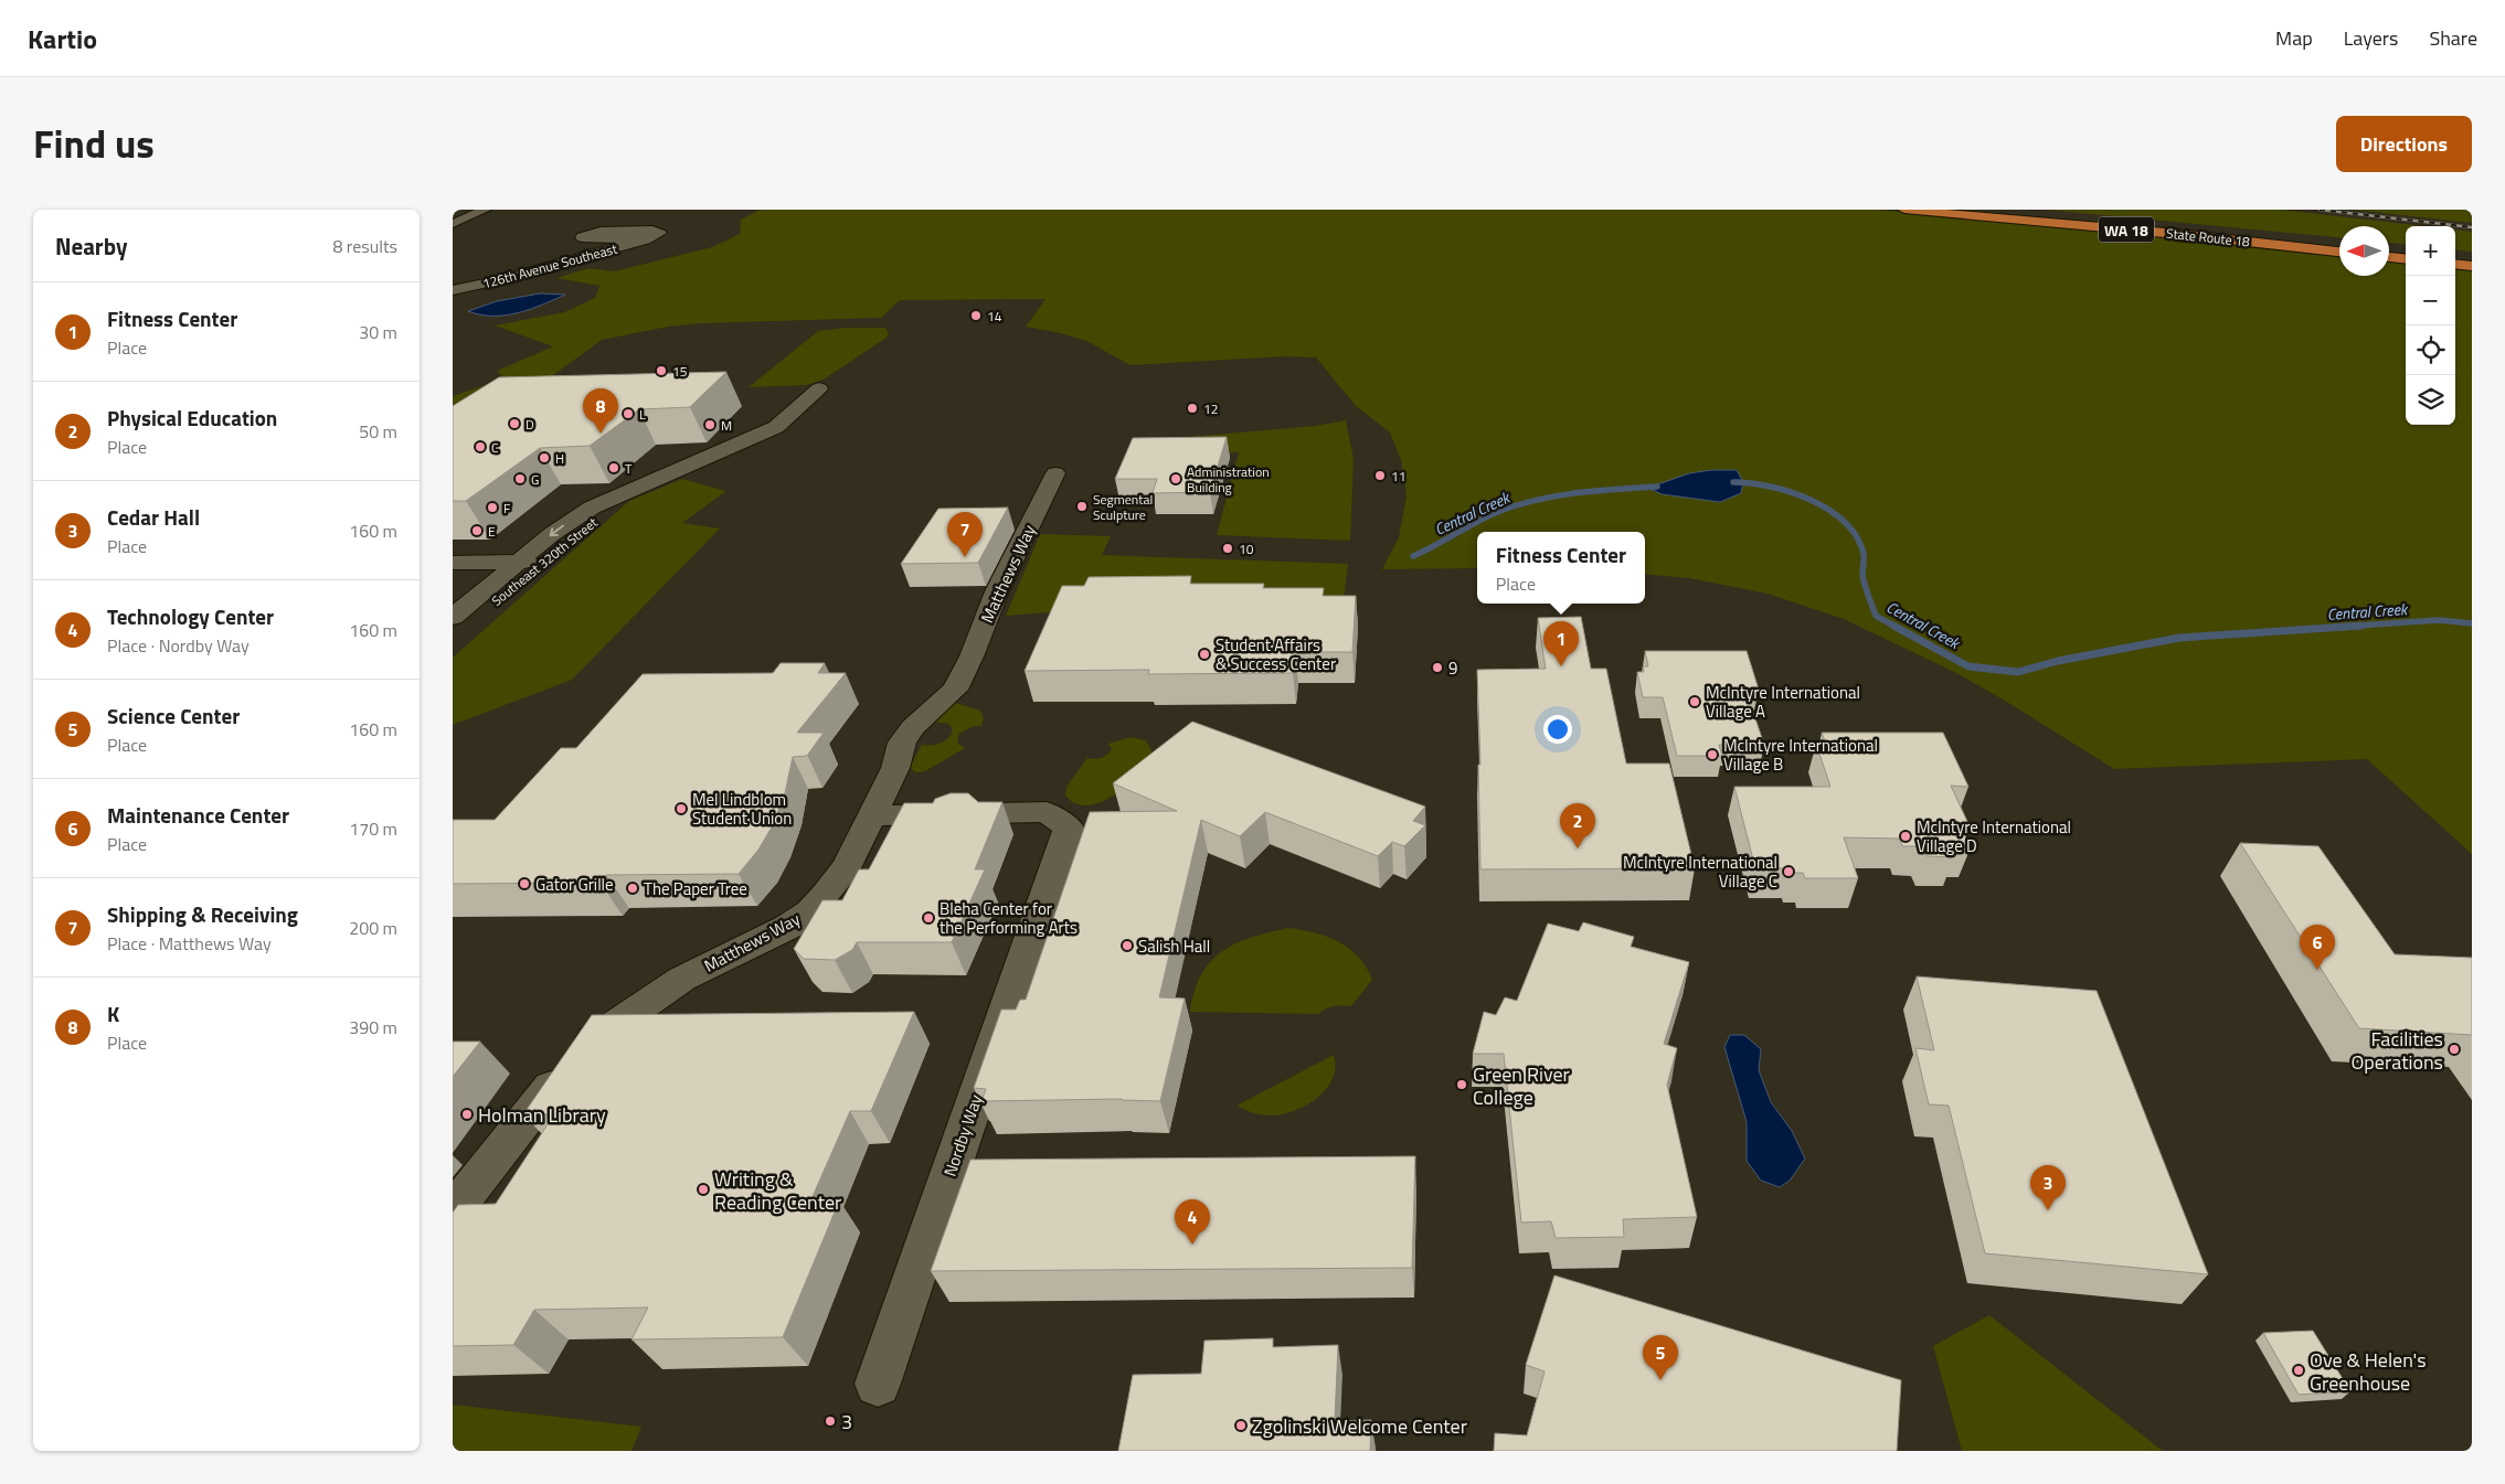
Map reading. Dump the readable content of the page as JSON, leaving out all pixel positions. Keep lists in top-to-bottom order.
{
  "streets": {
    "highway": ["WA 18", "State Route 18"],
    "street": [
      "126th Avenue Southeast",
      "Southeast 320th Street",
      "Matthews Way",
      "Nordby Way"
    ]
  },
  "crossings": [
    ["Matthews Way", "Nordby Way"]
  ],
  "water": ["Central Creek"],
  "places": [
    "14",
    "15",
    "12",
    "L",
    "D",
    "M",
    "C",
    "H",
    "T",
    "11",
    "G",
    "Administration Building",
    "Segmental Sculpture",
    "F",
    "E",
    "10",
    "Student Affairs & Success Center",
    "9",
    "McIntyre International Village A",
    "McIntyre International Village B",
    "Mel Lindblom Student Union",
    "McIntyre International Village D",
    "McIntyre International Village C",
    "Gator Grille",
    "The Paper Tree",
    "Bleha Center for the Performing Arts",
    "Salish Hall",
    "Facilities Operations",
    "Green River College",
    "Holman Library",
    "Writing & Reading Center",
    "Ove & Helen's Greenhouse",
    "3",
    "Zgolinski Welcome Center"
  ],
  "north": "left",
  "page": {
    "header": "Kartio",
    "nav": ["Map", "Layers", "Share"],
    "title": "Find us",
    "buttons": "Directions",
    "heading": ["Nearby", "8 results"],
    "map_buttons": ["+", "−"],
    "list": [
      {
        "mark": "1",
        "name": "Fitness Center",
        "note": "Place",
        "value": "30 m"
      },
      {
        "mark": "2",
        "name": "Physical Education",
        "note": "Place",
        "value": "50 m"
      },
      {
        "mark": "3",
        "name": "Cedar Hall",
        "note": "Place",
        "value": "160 m"
      },
      {
        "mark": "4",
        "name": "Technology Center",
        "note": "Place · Nordby Way",
        "value": "160 m"
      },
      {
        "mark": "5",
        "name": "Science Center",
        "note": "Place",
        "value": "160 m"
      },
      {
        "mark": "6",
        "name": "Maintenance Center",
        "note": "Place",
        "value": "170 m"
      },
      {
        "mark": "7",
        "name": "Shipping & Receiving",
        "note": "Place · Matthews Way",
        "value": "200 m"
      },
      {
        "mark": "8",
        "name": "K",
        "note": "Place",
        "value": "390 m"
      }
    ],
    "pins": [
      "8",
      "7",
      "1",
      "2",
      "6",
      "3",
      "4",
      "5"
    ],
    "popup": ["Fitness Center", "Place"]
  }
}
